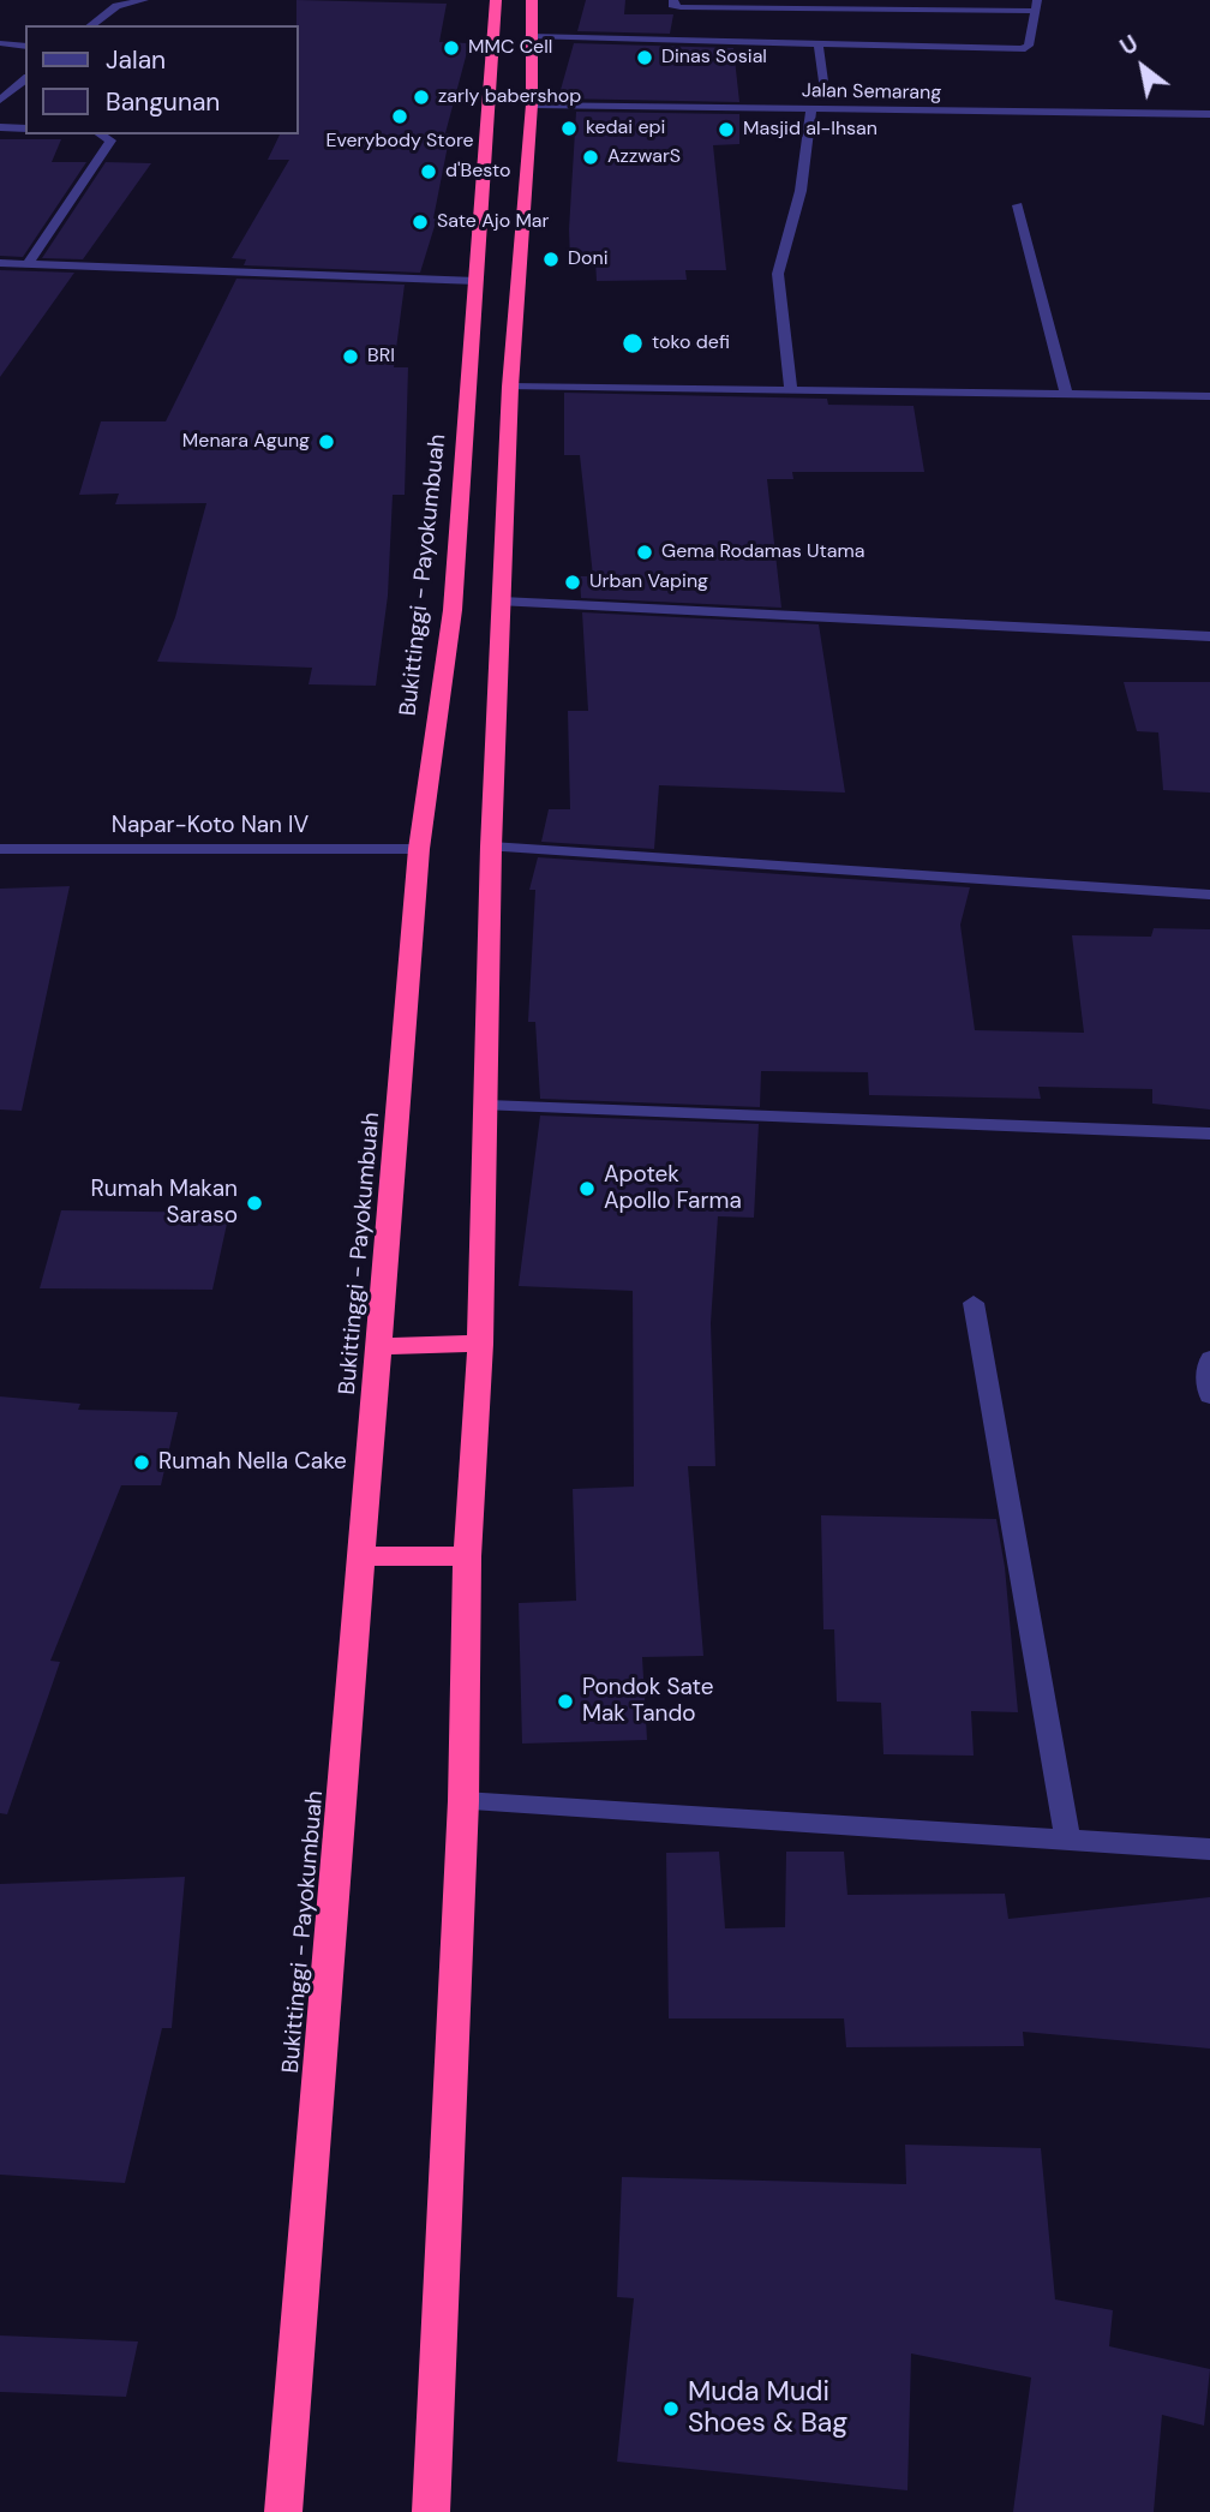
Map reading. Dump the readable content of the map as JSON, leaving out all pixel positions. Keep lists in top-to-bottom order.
{
  "streets": {
    "highway": ["Bukittinggi - Payokumbuah"],
    "street": ["Jalan Semarang", "Napar-Koto Nan IV"]
  },
  "crossings": [
    ["Bukittinggi - Payokumbuah", "Napar-Koto Nan IV"]
  ],
  "places": [
    "MMC Cell",
    "Dinas Sosial",
    "zarly babershop",
    "Everybody Store",
    "kedai epi",
    "Masjid al-Ihsan",
    "AzzwarS",
    "d'Besto",
    "Sate Ajo Mar",
    "Doni",
    "toko defi",
    "BRI",
    "Menara Agung",
    "Gema Rodamas Utama",
    "Urban Vaping",
    "Apotek Apollo Farma",
    "Rumah Makan Saraso",
    "Rumah Nella Cake",
    "Pondok Sate Mak Tando",
    "Muda Mudi Shoes & Bag"
  ],
  "legend": ["Jalan", "Bangunan"],
  "north": "top left"
}
